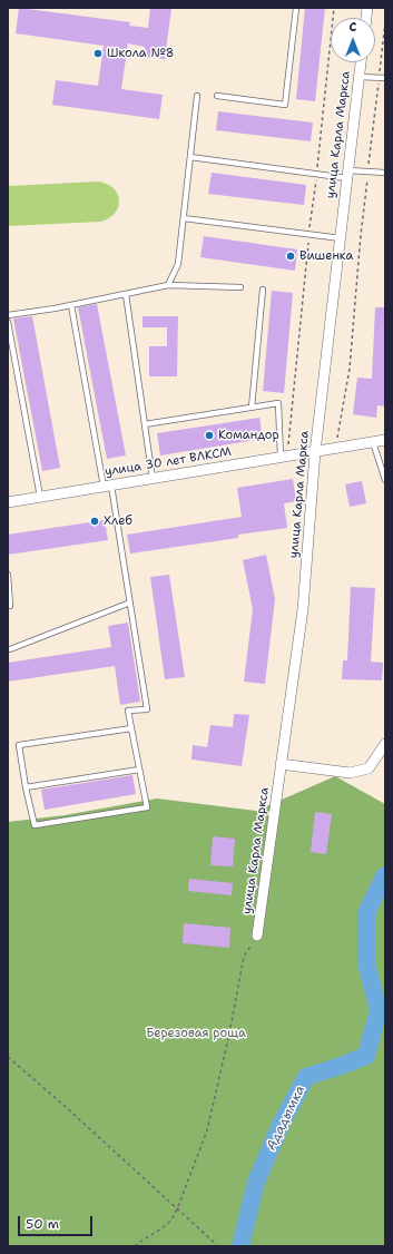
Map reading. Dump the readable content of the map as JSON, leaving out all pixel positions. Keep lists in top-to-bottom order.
{
  "streets": {
    "street": ["улица Карла Маркса", "улица 30 лет ВЛКСМ"]
  },
  "crossings": [
    ["улица Карла Маркса", "улица 30 лет ВЛКСМ"]
  ],
  "water": ["Ададымка"],
  "parks": ["Березовая роща"],
  "places": [
    "Школа №8",
    "Вишенка",
    "Командор",
    "Хлеб"
  ],
  "scale_bar": "50 m",
  "north": "top"
}
